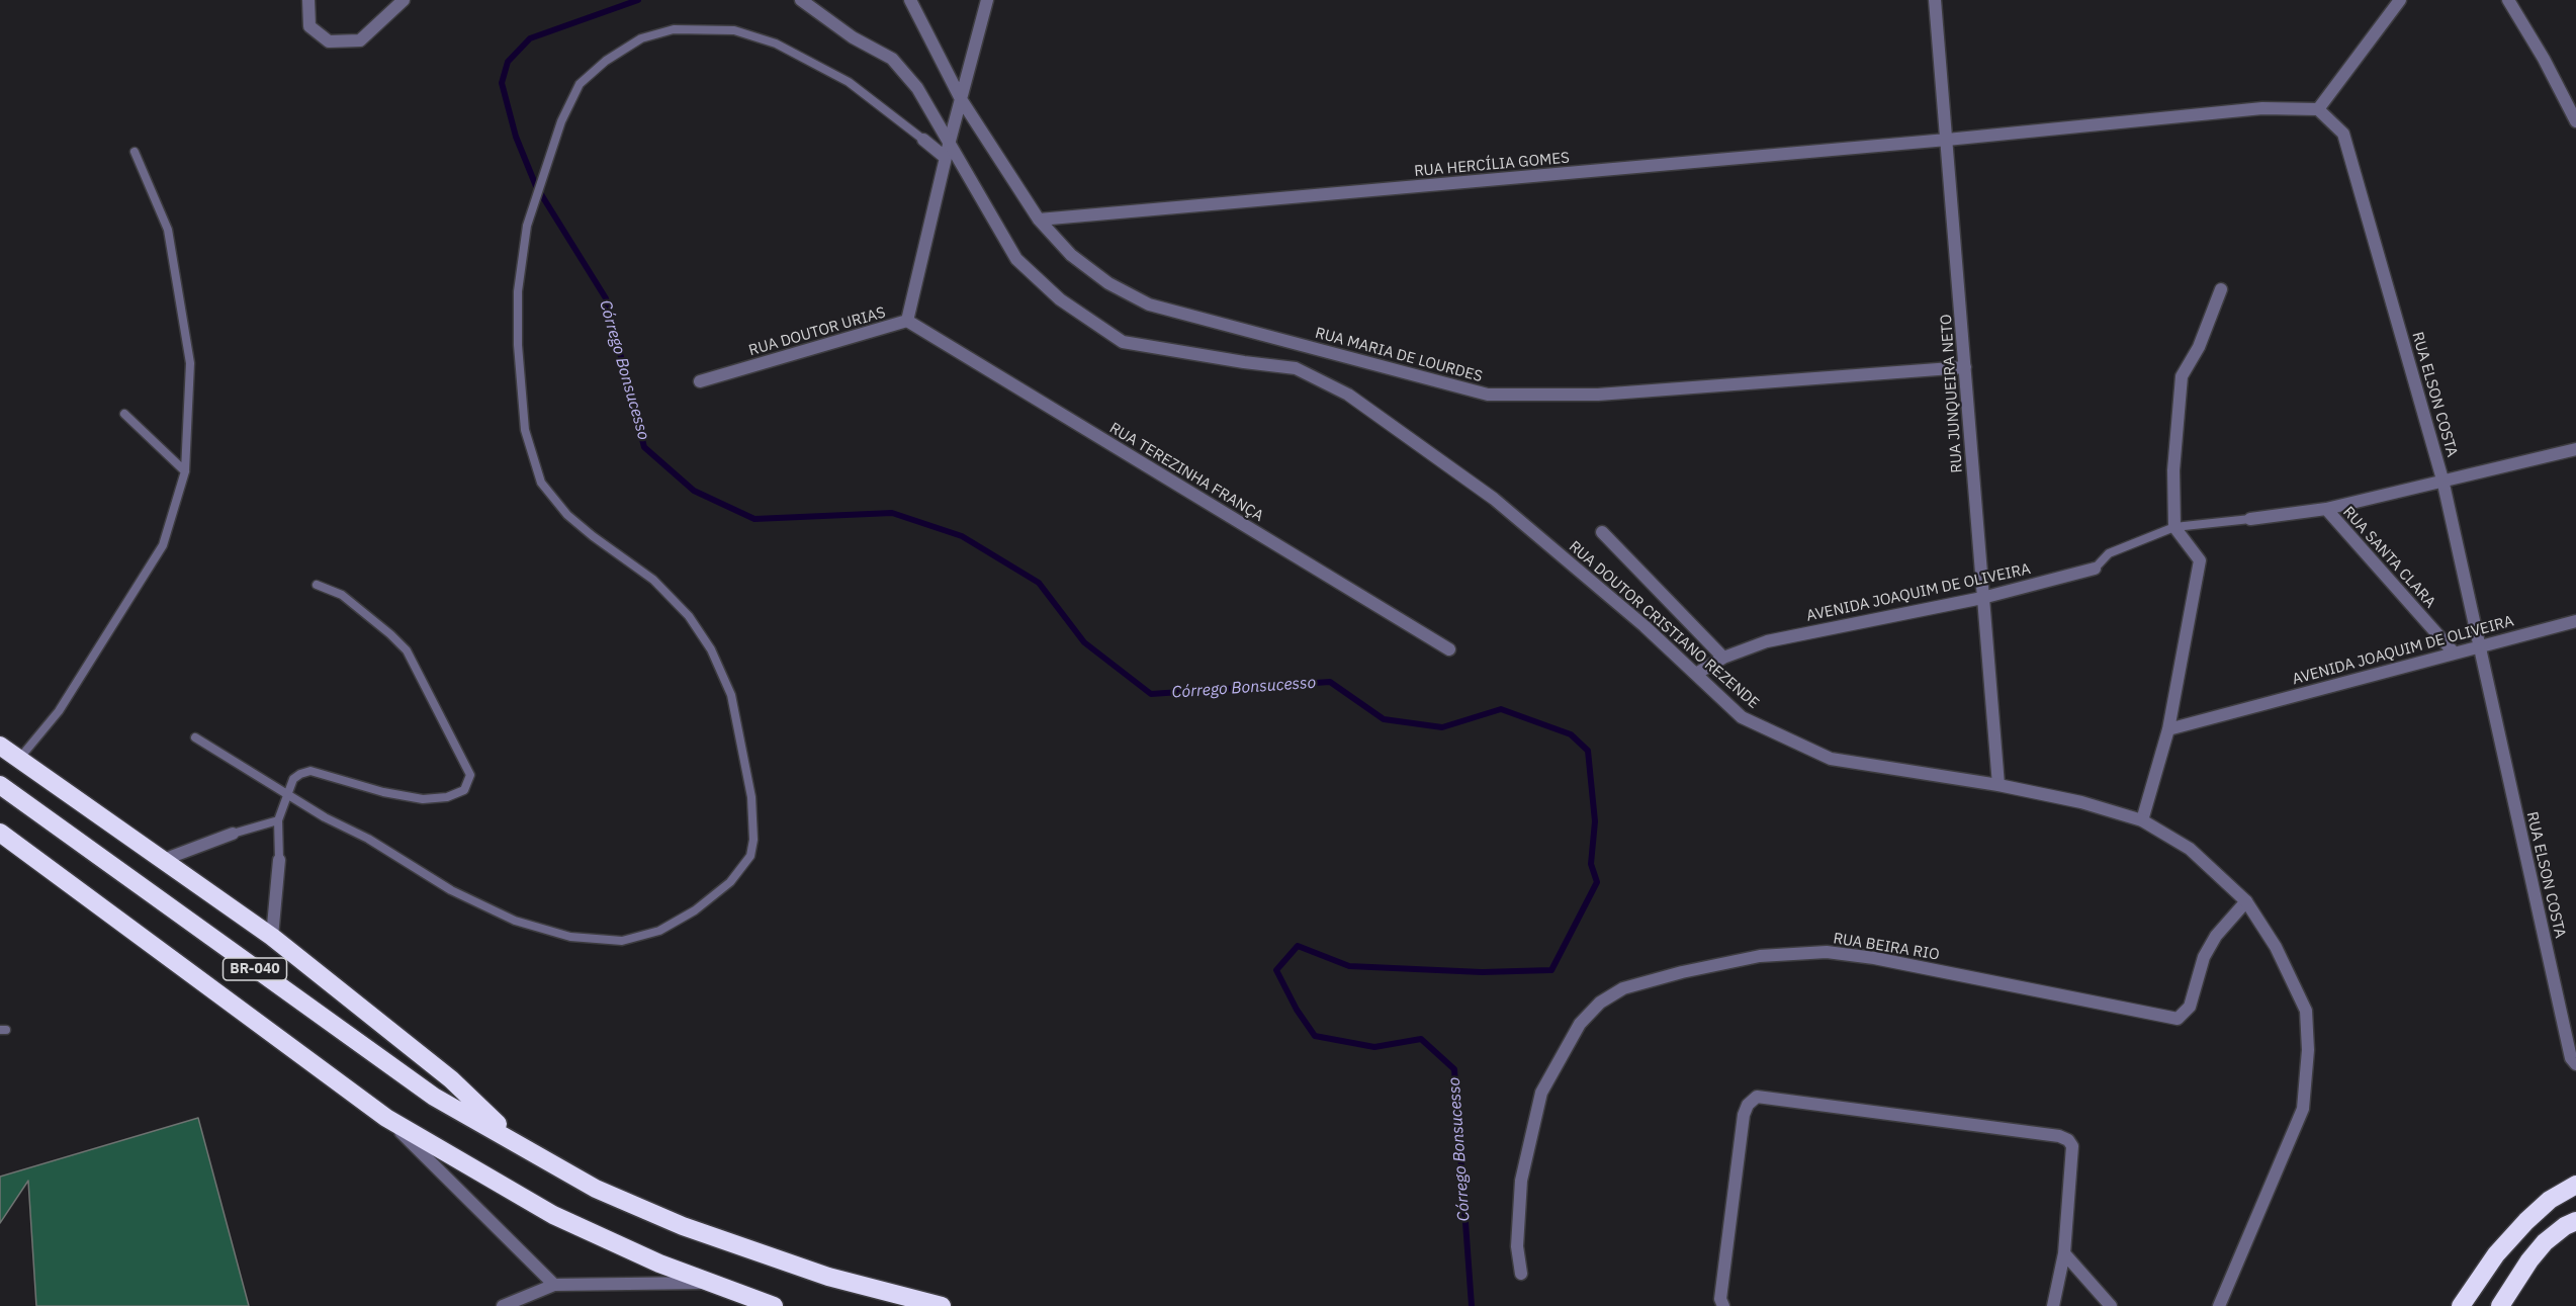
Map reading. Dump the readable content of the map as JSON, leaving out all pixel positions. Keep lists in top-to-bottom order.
{
  "streets": {
    "highway": ["BR-040"],
    "street": [
      "RUA HERCÍLIA GOMES",
      "RUA DOUTOR URIAS",
      "RUA MARIA DE LOURDES",
      "RUA JUNQUEIRA NETO",
      "RUA ELSON COSTA",
      "RUA TEREZINHA FRANÇA",
      "RUA SANTA CLARA",
      "AVENIDA JOAQUIM DE OLIVEIRA",
      "RUA DOUTOR CRISTIANO REZENDE",
      "RUA BEIRA RIO"
    ]
  },
  "crossings": [
    ["RUA HERCÍLIA GOMES", "RUA MARIA DE LOURDES"],
    ["RUA HERCÍLIA GOMES", "RUA JUNQUEIRA NETO"],
    ["RUA DOUTOR URIAS", "RUA MARIA DE LOURDES"],
    ["RUA DOUTOR URIAS", "RUA TEREZINHA FRANÇA"],
    ["RUA DOUTOR URIAS", "RUA DOUTOR CRISTIANO REZENDE"],
    ["RUA MARIA DE LOURDES", "RUA JUNQUEIRA NETO"],
    ["RUA JUNQUEIRA NETO", "AVENIDA JOAQUIM DE OLIVEIRA"],
    ["RUA JUNQUEIRA NETO", "RUA DOUTOR CRISTIANO REZENDE"],
    ["RUA ELSON COSTA", "AVENIDA JOAQUIM DE OLIVEIRA"],
    ["RUA SANTA CLARA", "AVENIDA JOAQUIM DE OLIVEIRA"],
    ["AVENIDA JOAQUIM DE OLIVEIRA", "RUA DOUTOR CRISTIANO REZENDE"],
    ["RUA DOUTOR CRISTIANO REZENDE", "RUA BEIRA RIO"]
  ],
  "water": ["Córrego Bonsucesso"]
}
